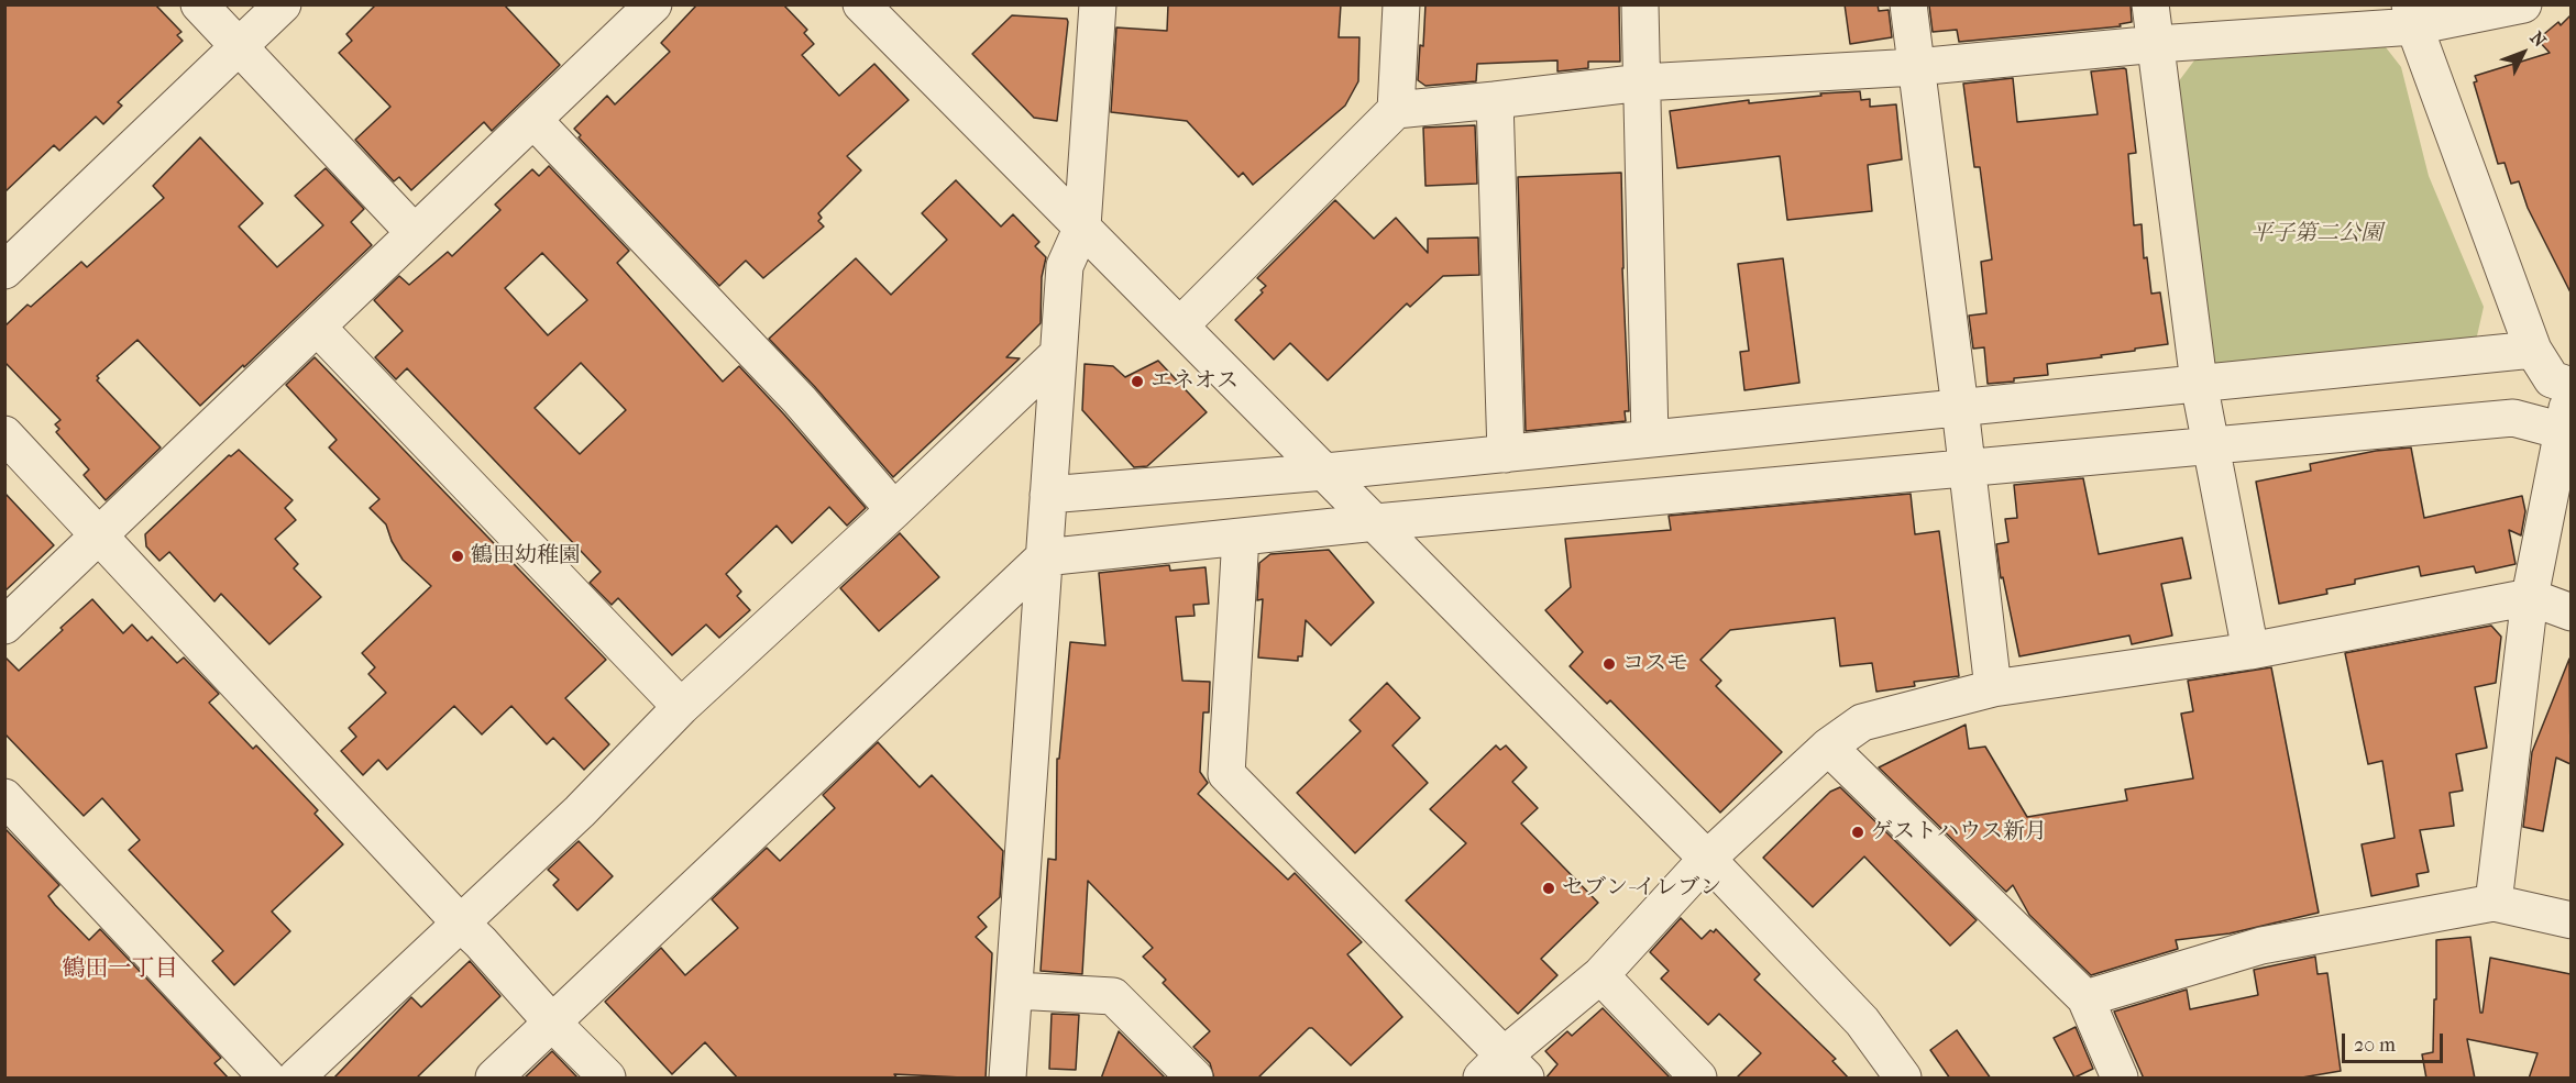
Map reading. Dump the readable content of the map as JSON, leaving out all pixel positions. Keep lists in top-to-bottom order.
{
  "districts": ["鶴田一丁目"],
  "parks": ["平子第二公園"],
  "places": [
    "エネオス",
    "鶴田幼稚園",
    "コスモ",
    "ゲストハウス新月",
    "セブン-イレブン"
  ],
  "scale_bar": "20 m",
  "north": "top right"
}
